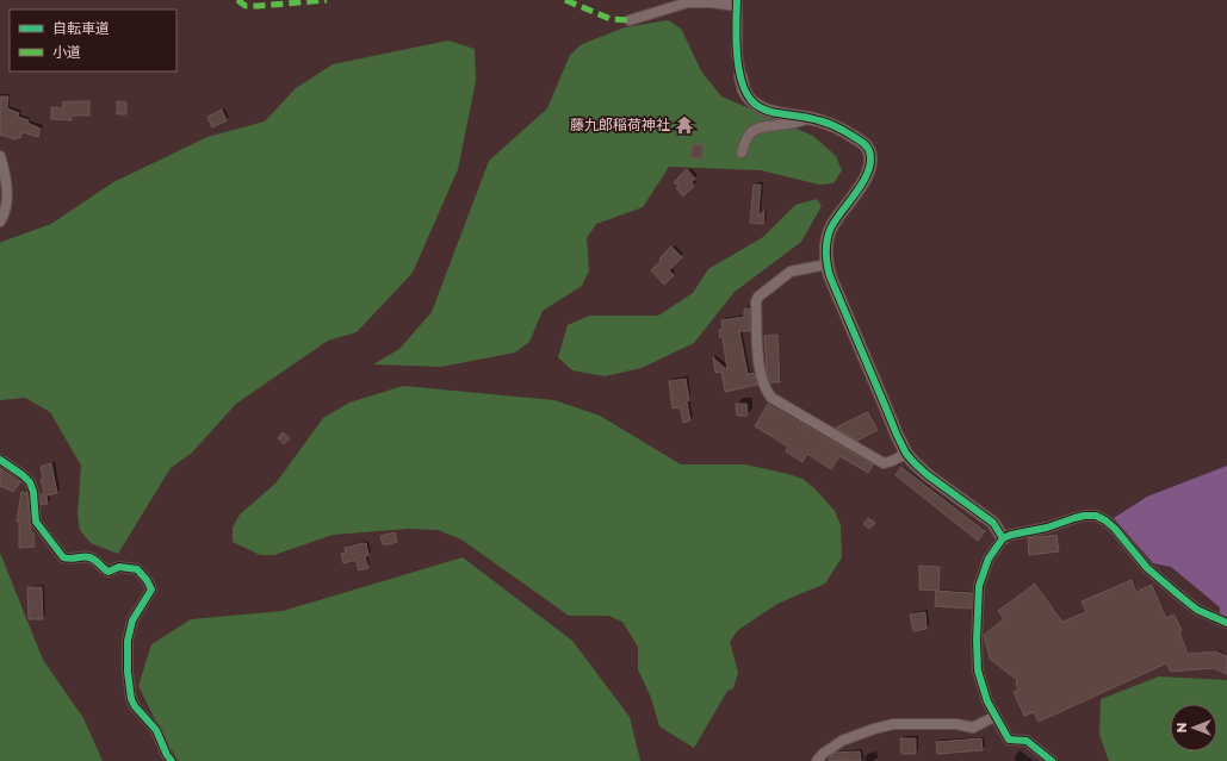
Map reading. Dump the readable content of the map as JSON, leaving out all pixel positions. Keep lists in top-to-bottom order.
{
  "places": {
    "temple": ["藤九郎稲荷神社"]
  },
  "legend": ["自転車道", "小道"],
  "north": "left"
}
